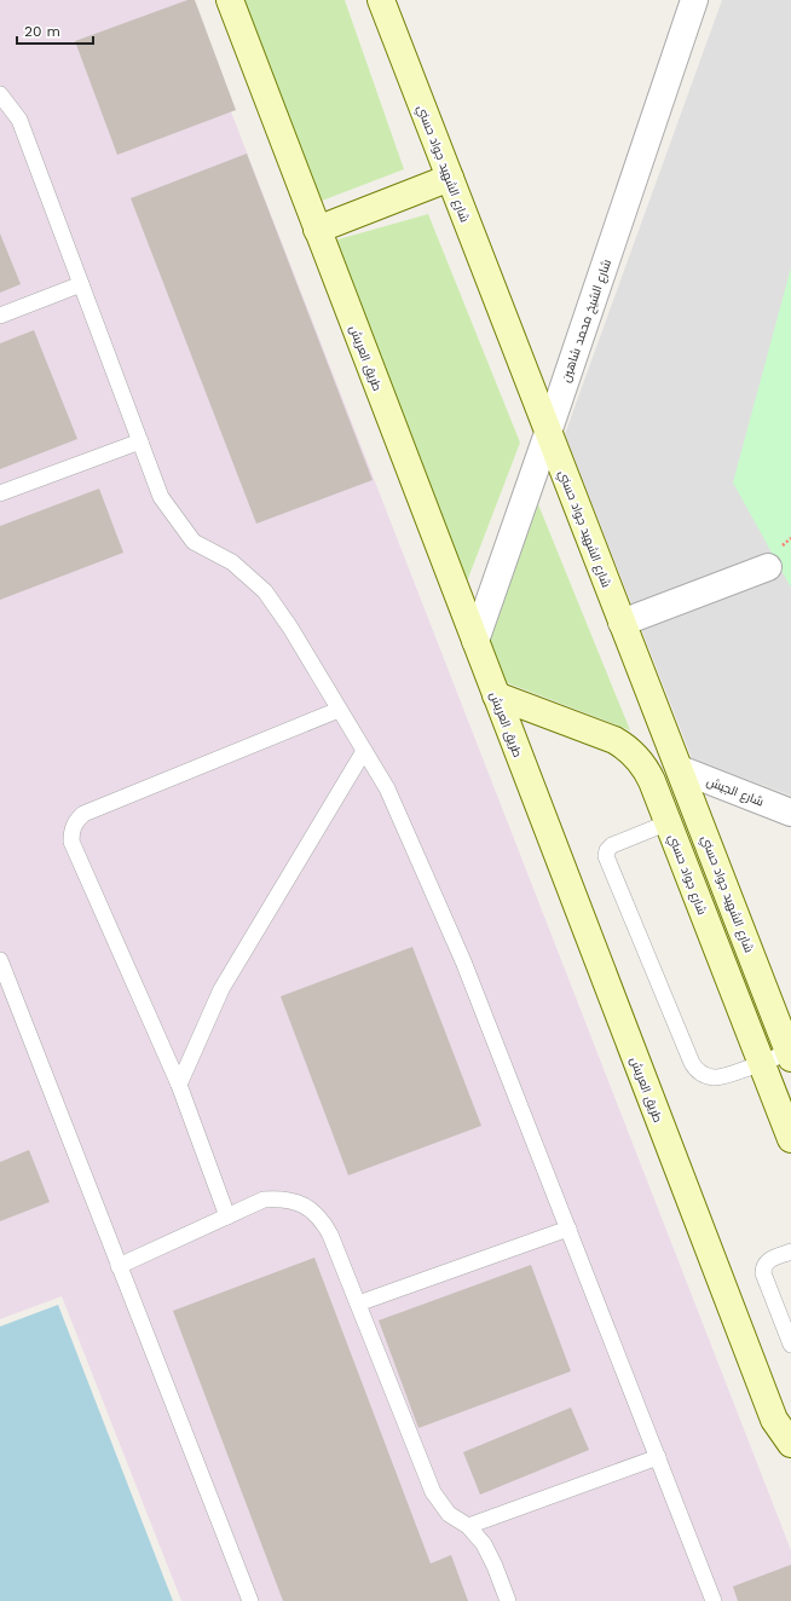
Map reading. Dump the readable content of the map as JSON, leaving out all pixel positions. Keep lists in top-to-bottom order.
{
  "streets": {
    "street": [
      "شارع الشهيد جواد حسني",
      "شارع الشيخ محمد شاهين",
      "طريق العريش",
      "شارع الجيش",
      "شارع جواد حسني"
    ]
  },
  "crossings": [
    ["شارع الشهيد جواد حسني", "شارع الشيخ محمد شاهين"],
    ["شارع الشهيد جواد حسني", "شارع الجيش"],
    ["شارع الشيخ محمد شاهين", "طريق العريش"],
    ["طريق العريش", "شارع جواد حسني"]
  ],
  "scale_bar": "20 m"
}
